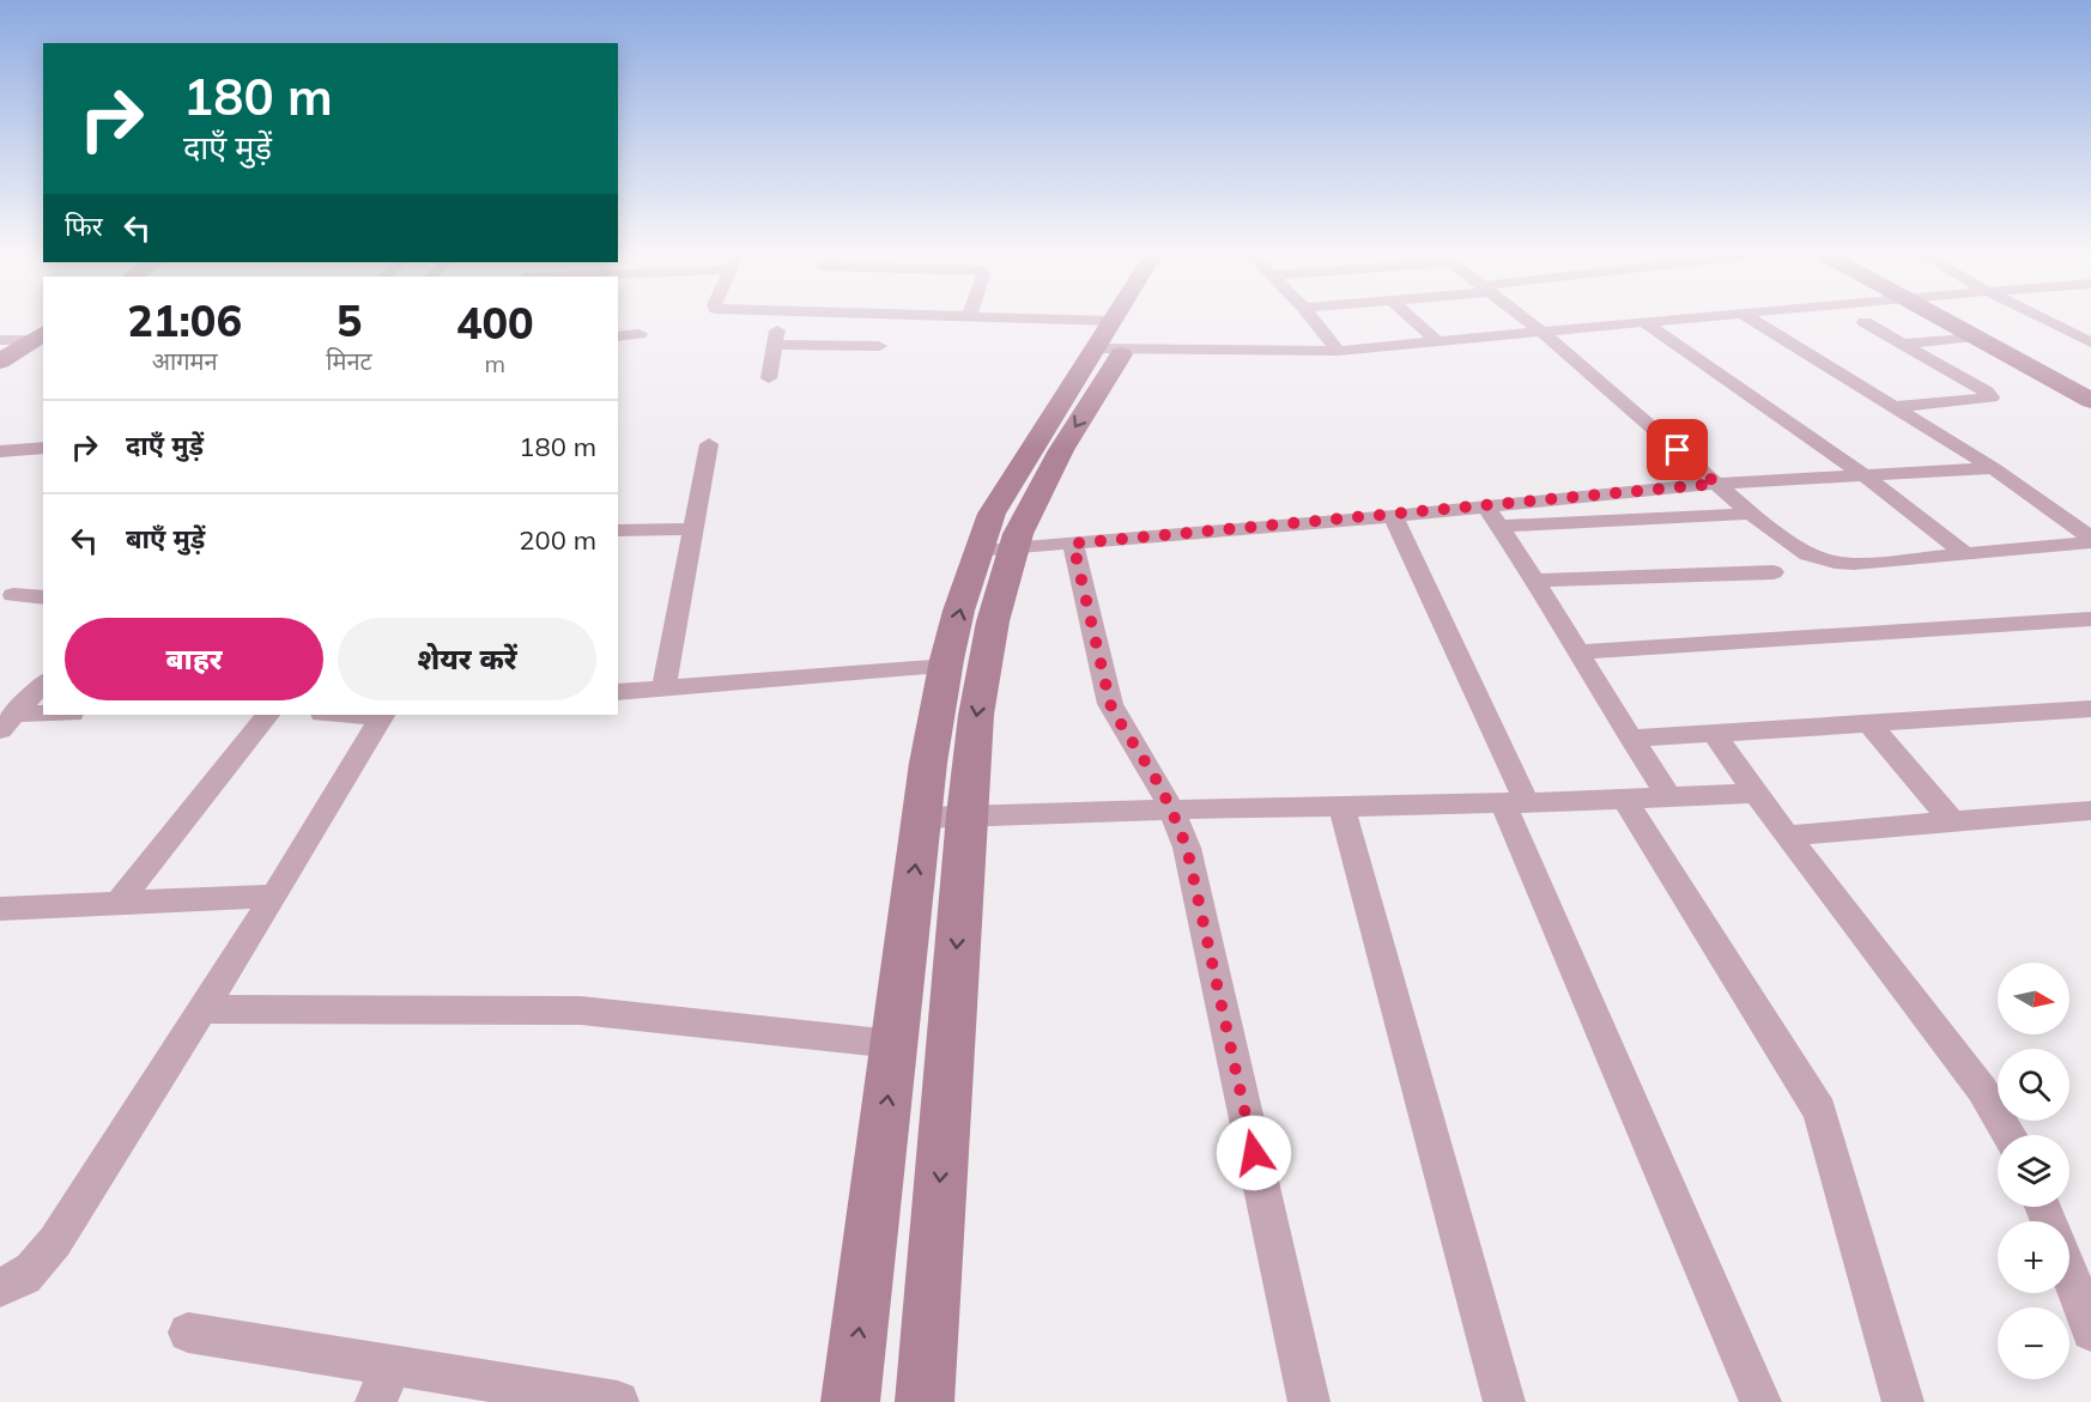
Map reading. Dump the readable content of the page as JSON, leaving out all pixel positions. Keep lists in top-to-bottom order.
{
  "north": "right",
  "page": {
    "turn": ["180 m", "दाएँ मुड़ें"],
    "then": "फिर",
    "eta": [
      "21:06",
      "आगमन",
      "5",
      "मिनट",
      "400",
      "m"
    ],
    "list": [
      {
        "name": "दाएँ मुड़ें",
        "value": "180 m"
      },
      {
        "name": "बाएँ मुड़ें",
        "value": "200 m"
      }
    ],
    "buttons": ["बाहर", "शेयर करें"],
    "map_buttons": ["+", "−"]
  }
}
